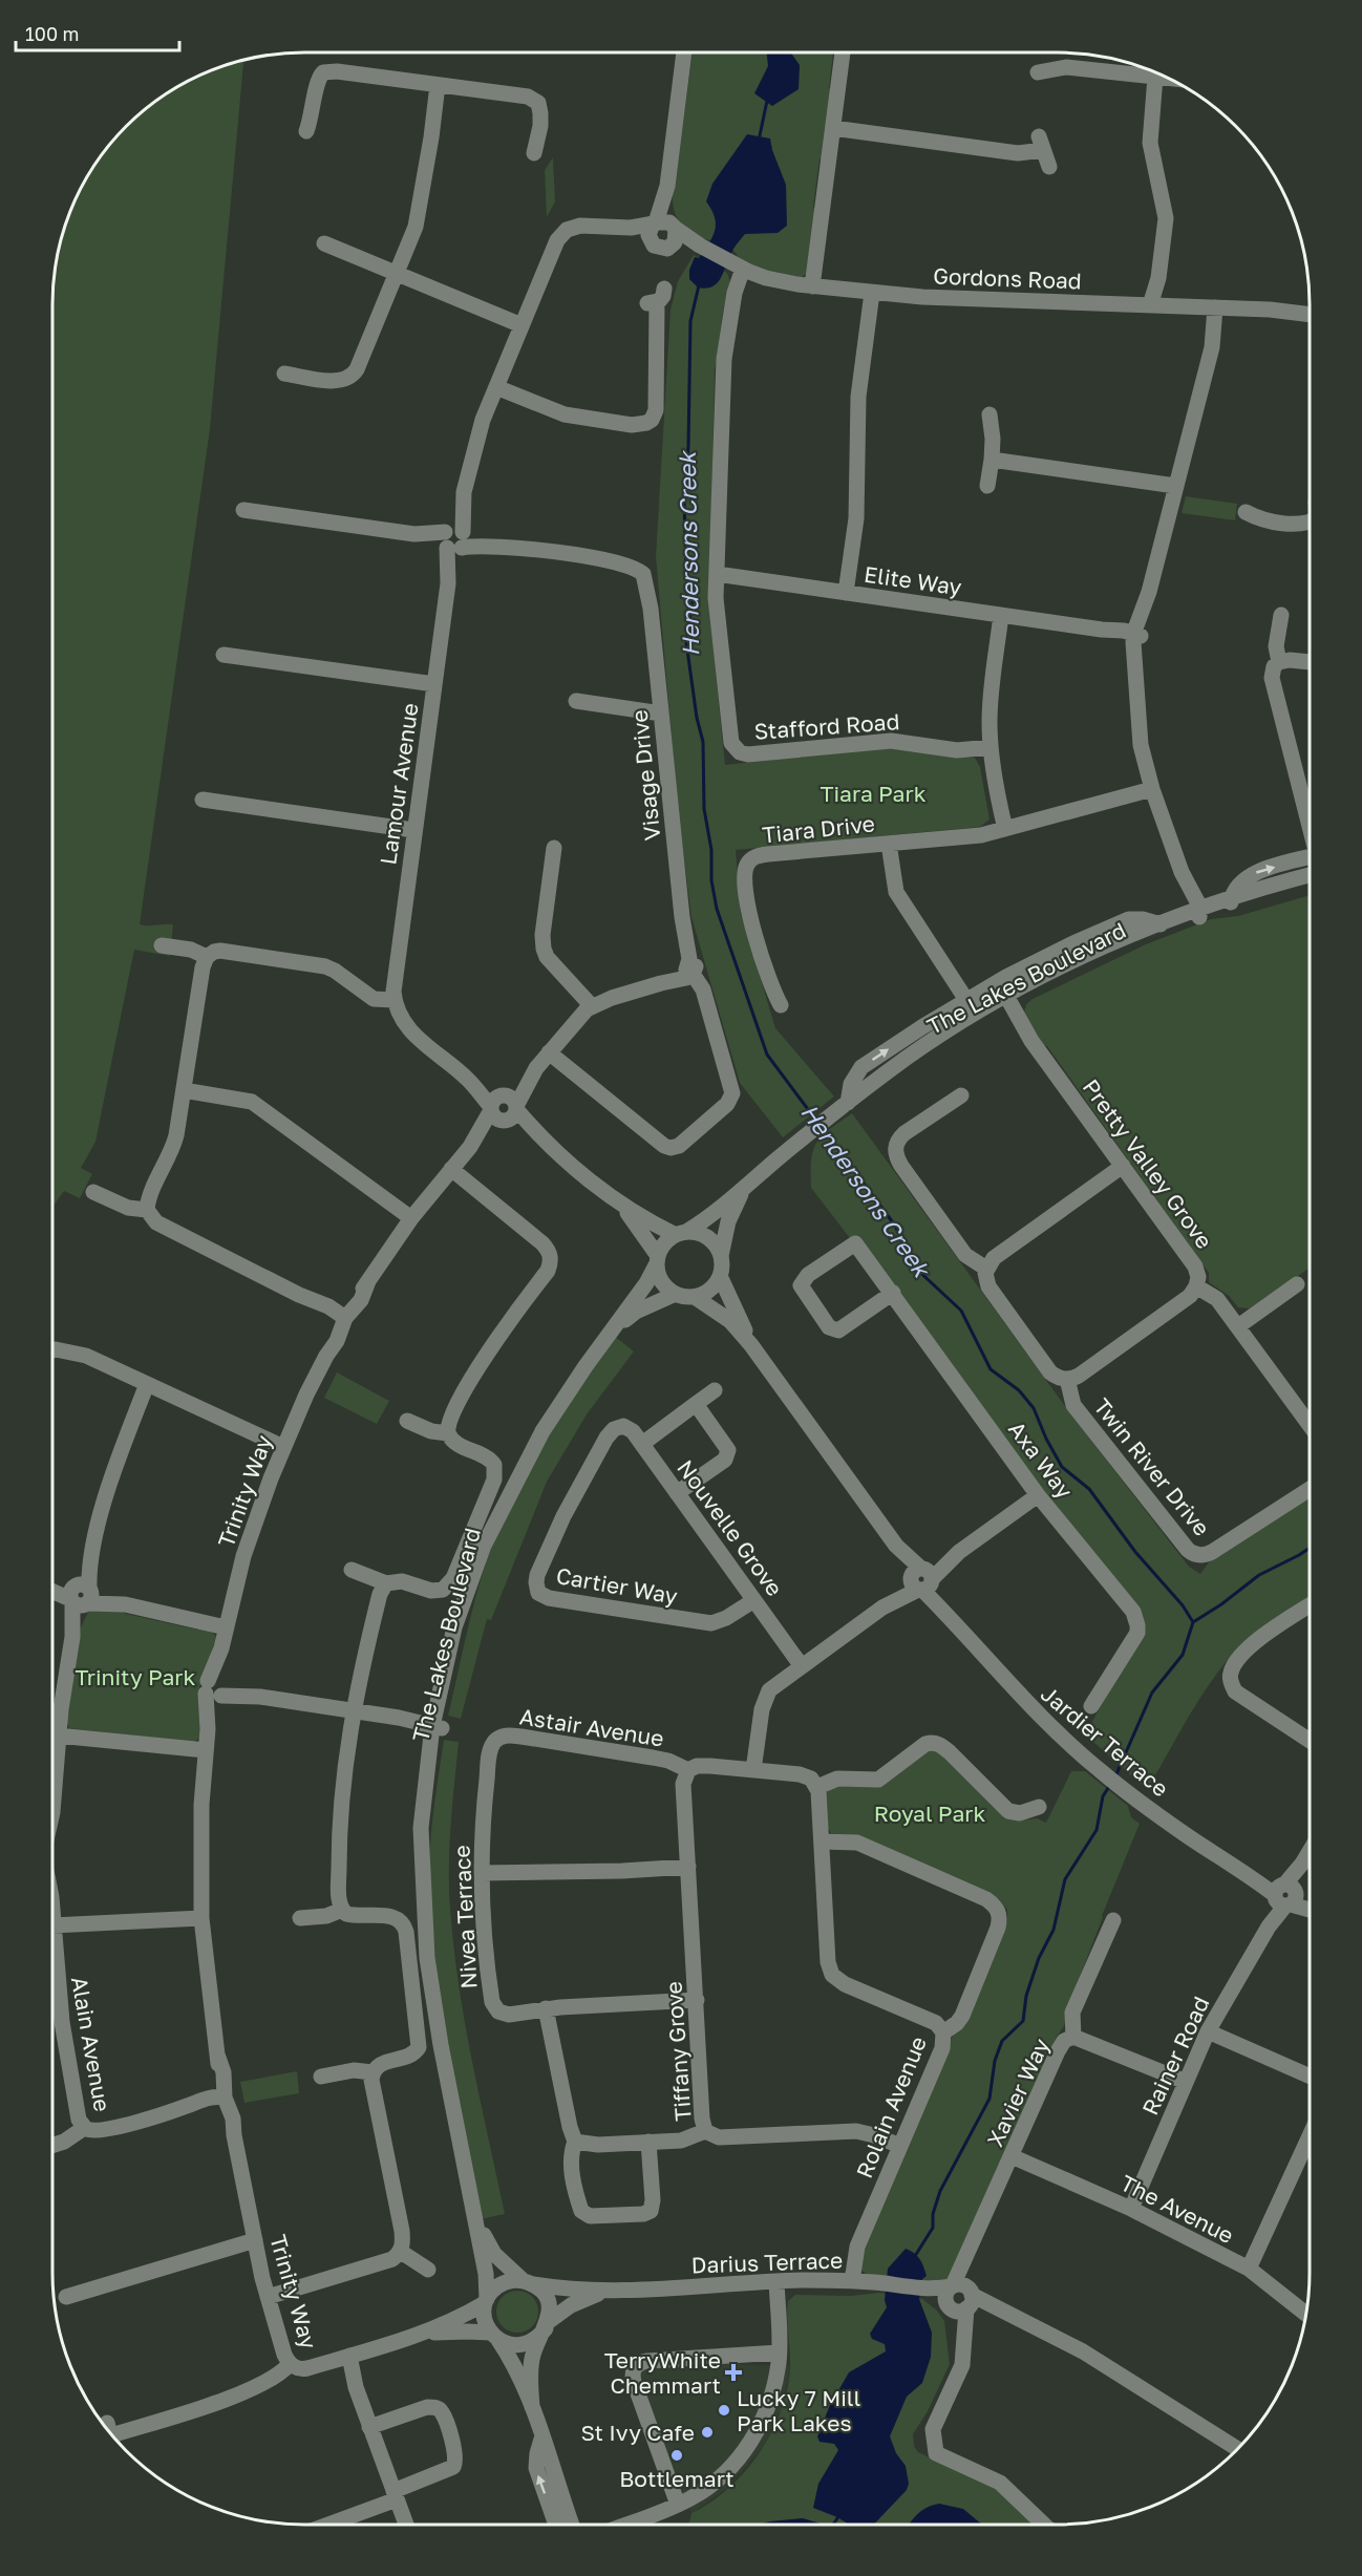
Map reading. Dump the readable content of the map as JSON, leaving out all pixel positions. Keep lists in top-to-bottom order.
{
  "streets": {
    "street": [
      "Gordons Road",
      "Elite Way",
      "Stafford Road",
      "Visage Drive",
      "Lamour Avenue",
      "Tiara Drive",
      "The Lakes Boulevard",
      "Pretty Valley Grove",
      "Axa Way",
      "Twin River Drive",
      "Trinity Way",
      "Nouvelle Grove",
      "Cartier Way",
      "Astair Avenue",
      "Jardier Terrace",
      "Nivea Terrace",
      "Alain Avenue",
      "Tiffany Grove",
      "Rainer Road",
      "Xavier Way",
      "Rolain Avenue",
      "The Avenue",
      "Darius Terrace"
    ]
  },
  "crossings": [
    ["Gordons Road", "Stafford Road"],
    ["Gordons Road", "Lamour Avenue"],
    ["Elite Way", "Stafford Road"],
    ["Visage Drive", "Lamour Avenue"],
    ["Visage Drive", "Trinity Way"],
    ["The Lakes Boulevard", "Pretty Valley Grove"],
    ["The Lakes Boulevard", "Trinity Way"],
    ["The Lakes Boulevard", "Jardier Terrace"],
    ["The Lakes Boulevard", "Darius Terrace"],
    ["Trinity Way", "Alain Avenue"],
    ["Trinity Way", "Darius Terrace"],
    ["Nouvelle Grove", "Cartier Way"],
    ["Astair Avenue", "Nivea Terrace"],
    ["Astair Avenue", "Tiffany Grove"],
    ["Astair Avenue", "Rolain Avenue"],
    ["Jardier Terrace", "Rainer Road"],
    ["Nivea Terrace", "Tiffany Grove"],
    ["Tiffany Grove", "Rolain Avenue"],
    ["Rainer Road", "The Avenue"],
    ["Xavier Way", "The Avenue"],
    ["Xavier Way", "Darius Terrace"],
    ["Rolain Avenue", "Darius Terrace"]
  ],
  "water": ["Hendersons Creek"],
  "parks": ["Tiara Park", "Trinity Park", "Royal Park"],
  "places": {
    "health": ["TerryWhite Chemmart"],
    "other": ["Lucky 7 Mill Park Lakes", "St Ivy Cafe", "Bottlemart"]
  },
  "scale_bar": "100 m"
}
